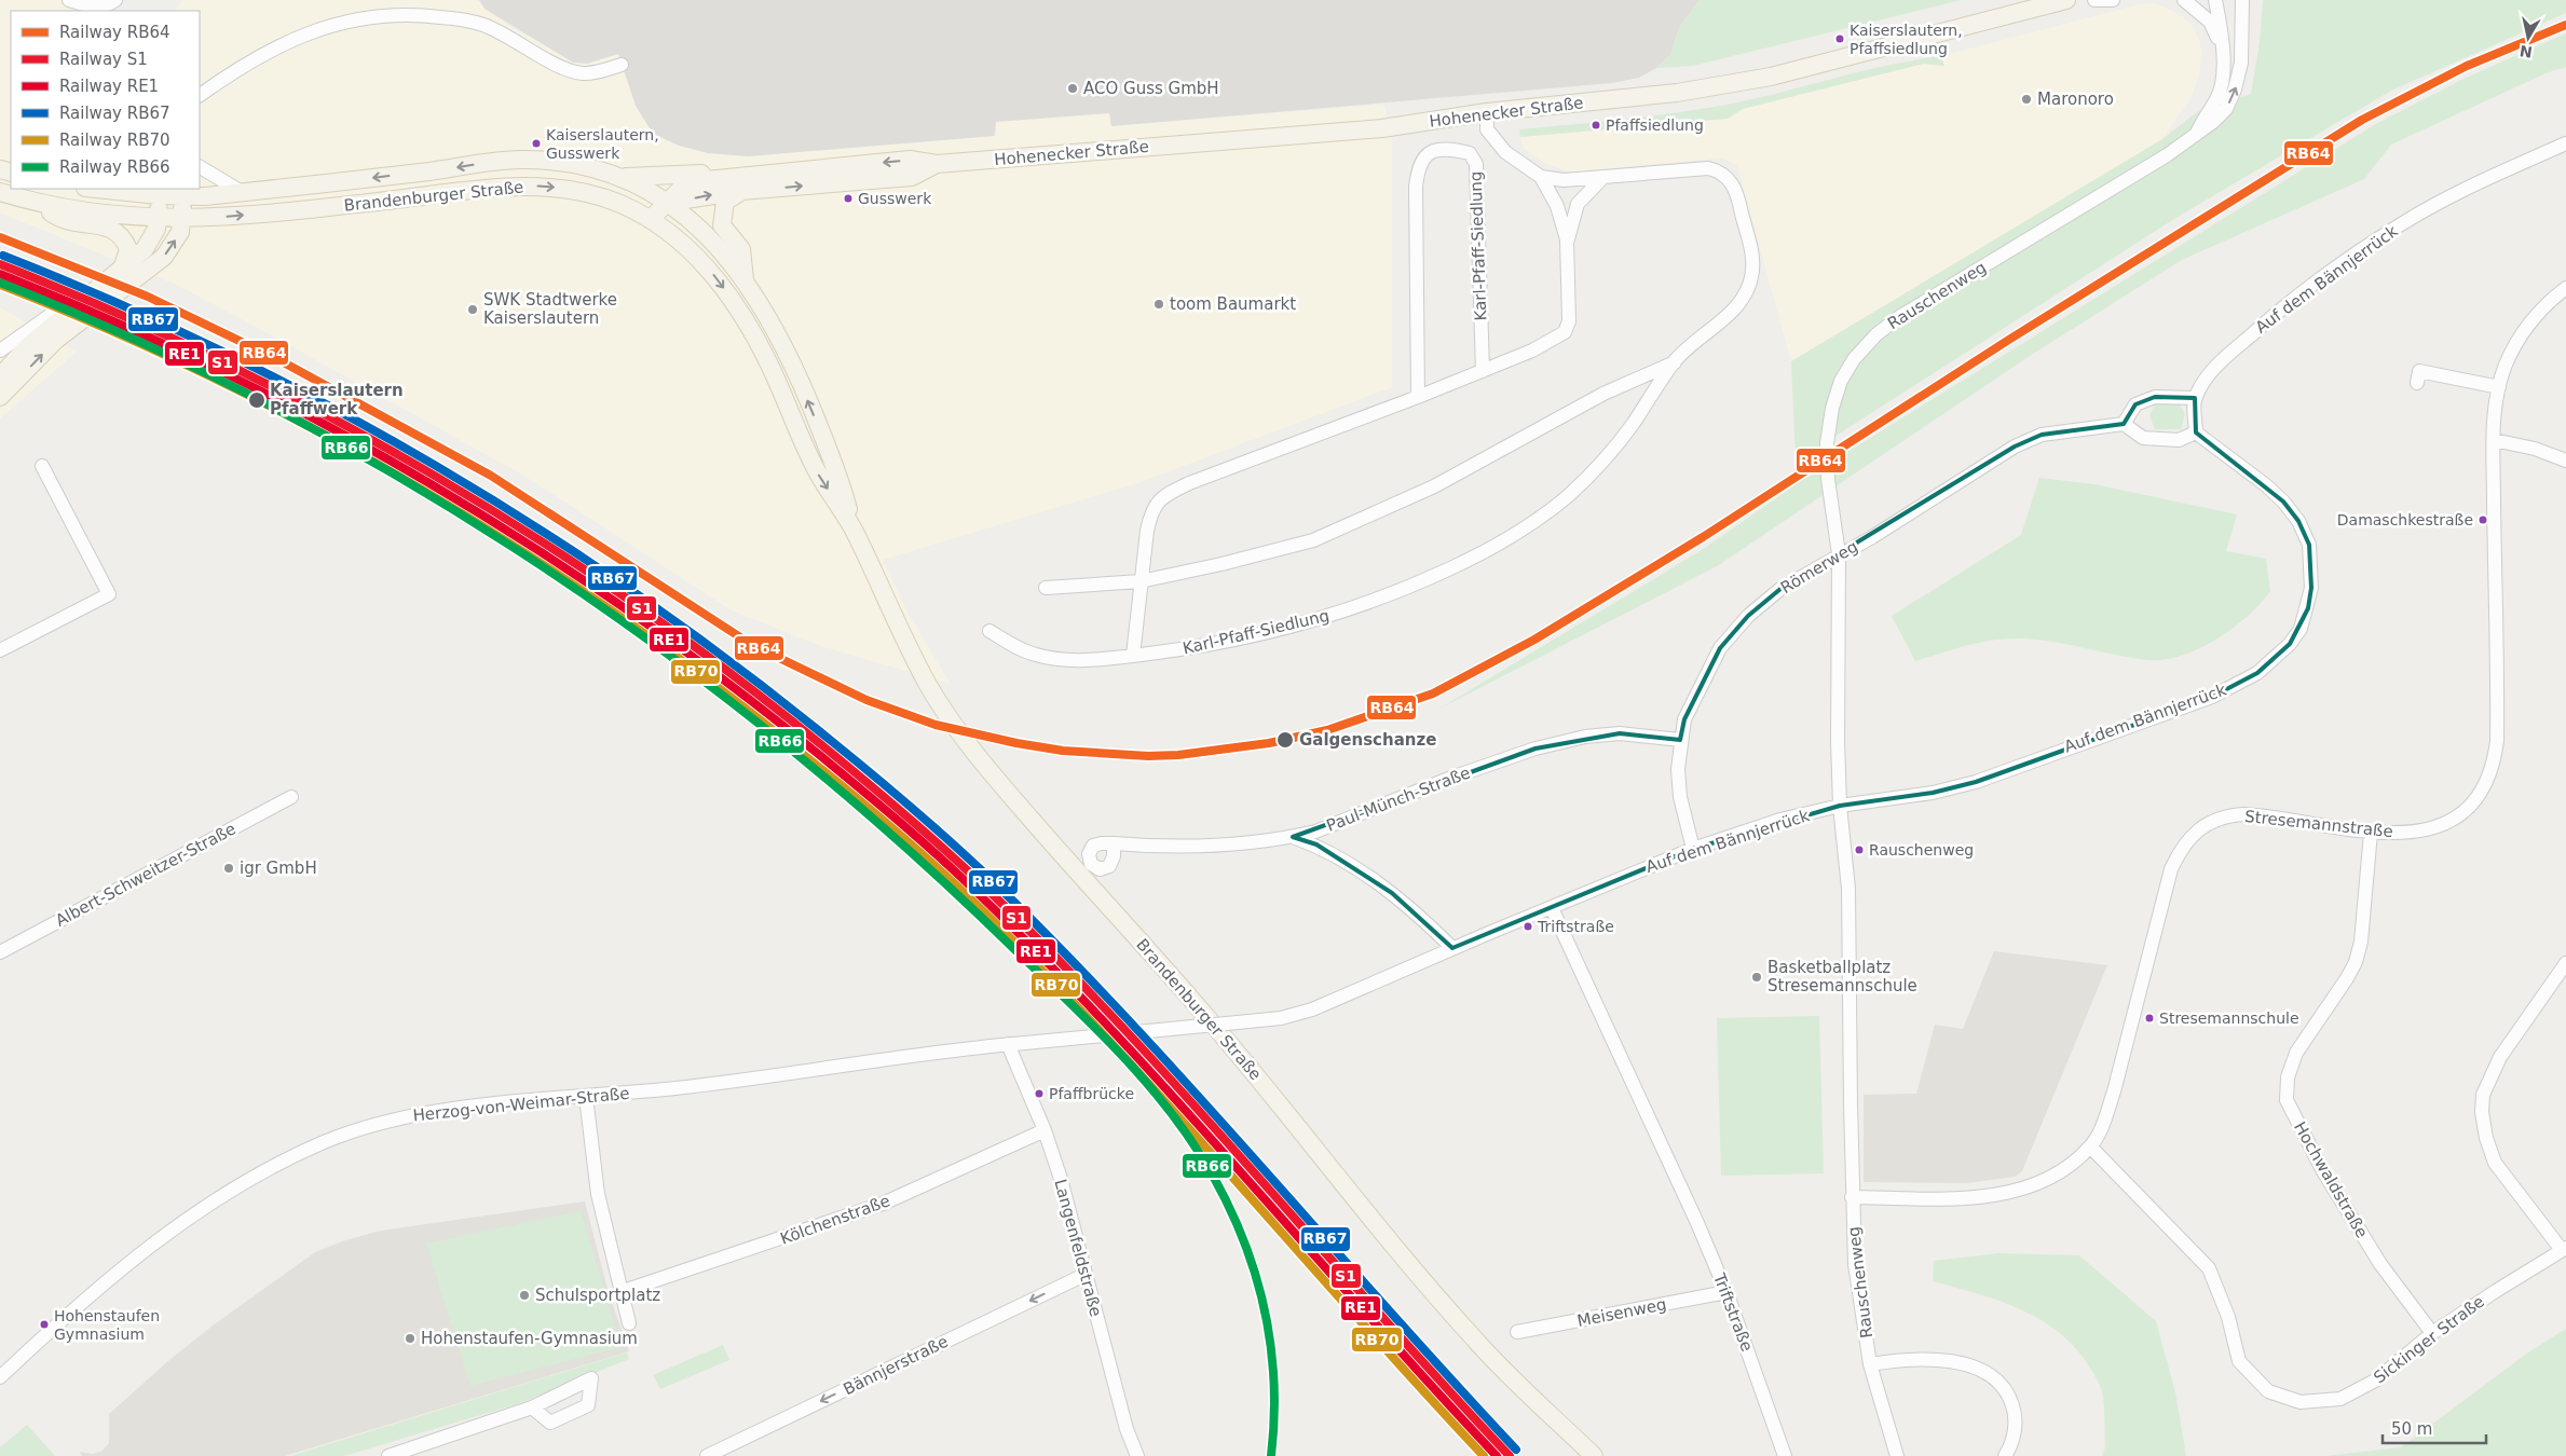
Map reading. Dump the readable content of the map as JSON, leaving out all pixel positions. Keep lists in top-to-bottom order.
{
  "streets": {
    "main road": ["Hohenecker Straße", "Brandenburger Straße"],
    "street": [
      "Karl-Pfaff-Siedlung",
      "Auf dem Bännjerrück",
      "Rauschenweg",
      "Römerweg",
      "Paul-Münch-Straße",
      "Stresemannstraße",
      "Albert-Schweitzer-Straße",
      "Herzog-von-Weimar-Straße",
      "Hochwaldstraße",
      "Kölchenstraße",
      "Langenfeldstraße",
      "Meisenweg",
      "Triftstraße",
      "Sickinger Straße",
      "Bännjerstraße"
    ]
  },
  "crossings": [
    ["Hohenecker Straße", "Brandenburger Straße"],
    ["Hohenecker Straße", "Karl-Pfaff-Siedlung"],
    ["Auf dem Bännjerrück", "Rauschenweg"],
    ["Auf dem Bännjerrück", "Römerweg"],
    ["Auf dem Bännjerrück", "Herzog-von-Weimar-Straße"],
    ["Auf dem Bännjerrück", "Triftstraße"],
    ["Rauschenweg", "Römerweg"],
    ["Rauschenweg", "Stresemannstraße"],
    ["Römerweg", "Paul-Münch-Straße"],
    ["Stresemannstraße", "Hochwaldstraße"],
    ["Stresemannstraße", "Sickinger Straße"],
    ["Herzog-von-Weimar-Straße", "Langenfeldstraße"],
    ["Hochwaldstraße", "Sickinger Straße"],
    ["Kölchenstraße", "Langenfeldstraße"],
    ["Langenfeldstraße", "Bännjerstraße"],
    ["Meisenweg", "Triftstraße"]
  ],
  "one_way": ["Bännjerstraße"],
  "places": [
    "Kaiserslautern, Pfaffsiedlung",
    "ACO Guss GmbH",
    "Maronoro",
    "Pfaffsiedlung",
    "Kaiserslautern, Gusswerk",
    "Gusswerk",
    "toom Baumarkt",
    "SWK Stadtwerke Kaiserslautern",
    "Kaiserslautern Pfaffwerk",
    "Damaschkestraße",
    "Galgenschanze",
    "Rauschenweg",
    "igr GmbH",
    "Triftstraße",
    "Basketballplatz Stresemannschule",
    "Stresemannschule",
    "Pfaffbrücke",
    "Schulsportplatz",
    "Hohenstaufen Gymnasium",
    "Hohenstaufen-Gymnasium"
  ],
  "lines": [
    "rail line RB64",
    "rail line RB67",
    "rail line S1",
    "rail line RE1",
    "rail line RB66",
    "rail line RB70"
  ],
  "legend": [
    "Railway RB64",
    "Railway S1",
    "Railway RE1",
    "Railway RB67",
    "Railway RB70",
    "Railway RB66"
  ],
  "scale_bar": "50 m",
  "north": "bottom"
}
